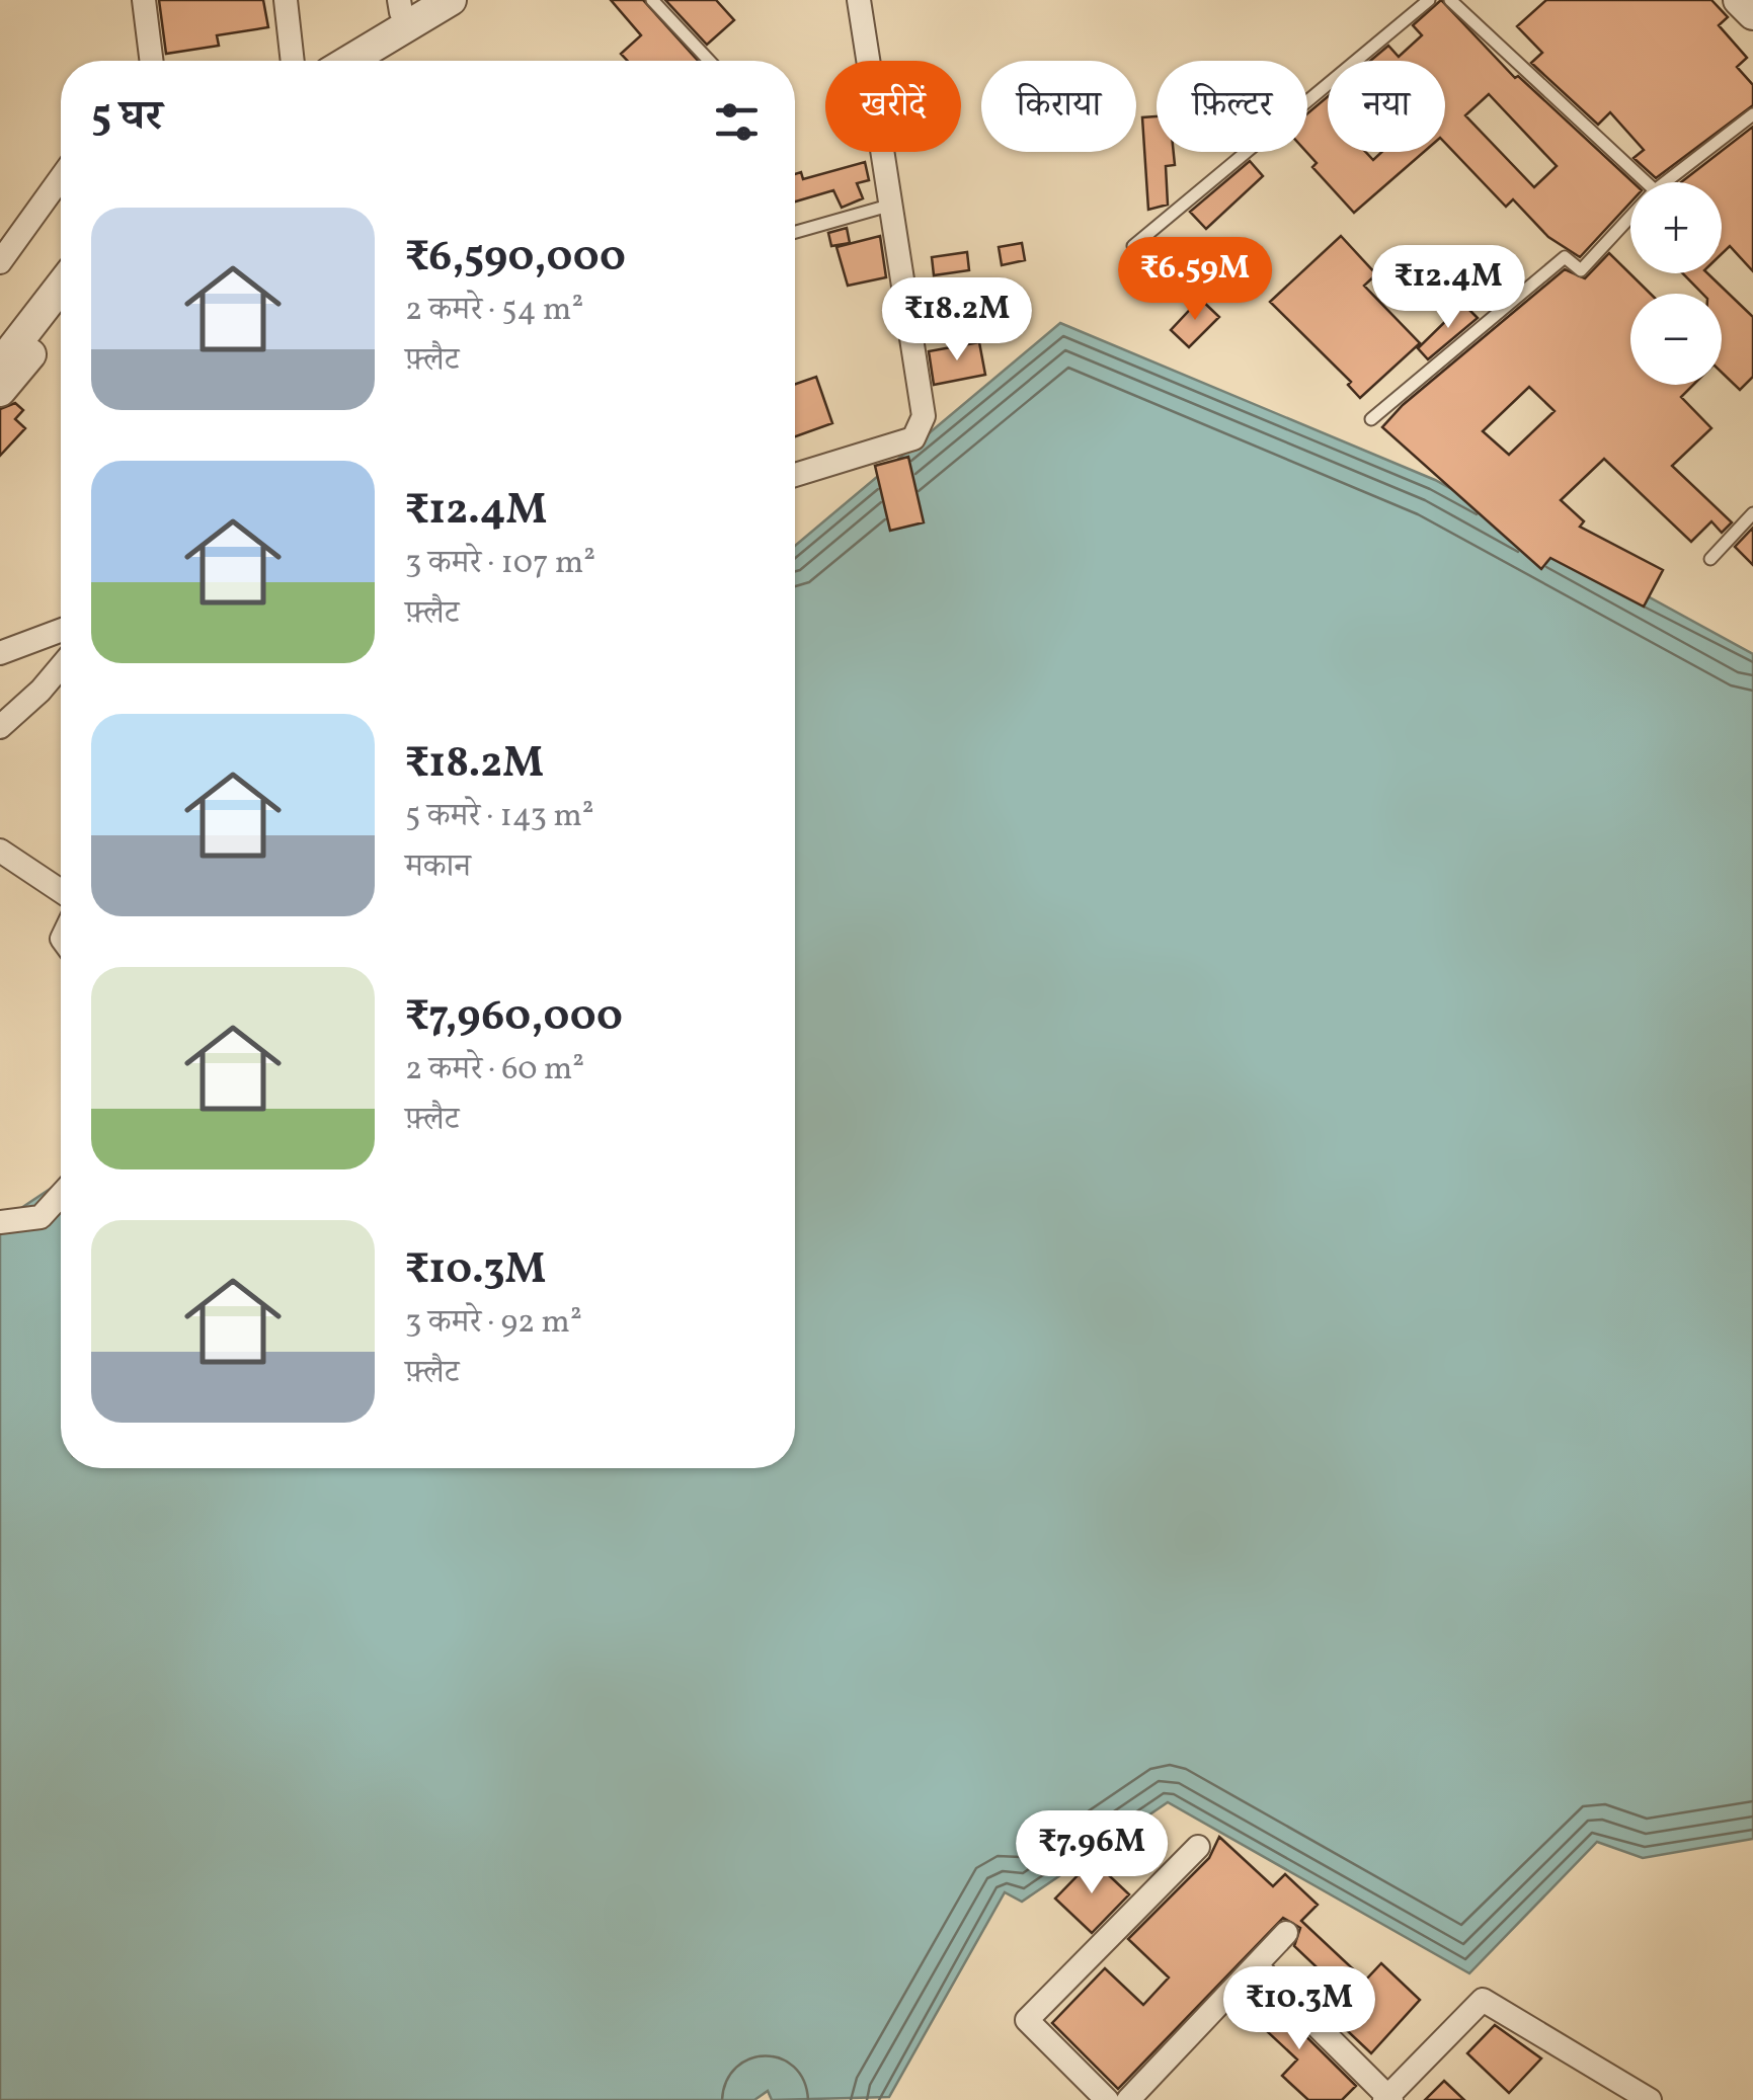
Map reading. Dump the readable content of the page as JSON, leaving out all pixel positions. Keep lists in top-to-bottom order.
{
  "page": {
    "chip": [
      "खरीदें",
      "किराया",
      "फ़िल्टर",
      "नया"
    ],
    "heading": "5 घर",
    "map_buttons": ["+", "−"],
    "list": [
      {
        "name": "₹6,590,000",
        "note": "2 कमरे · 54 m² · फ़्लैट"
      },
      {
        "name": "₹12.4M",
        "note": "3 कमरे · 107 m² · फ़्लैट"
      },
      {
        "name": "₹18.2M",
        "note": "5 कमरे · 143 m² · मकान"
      },
      {
        "name": "₹7,960,000",
        "note": "2 कमरे · 60 m² · फ़्लैट"
      },
      {
        "name": "₹10.3M",
        "note": "3 कमरे · 92 m² · फ़्लैट"
      }
    ],
    "price": [
      "₹6.59M",
      "₹12.4M",
      "₹18.2M",
      "₹7.96M",
      "₹10.3M"
    ]
  }
}
